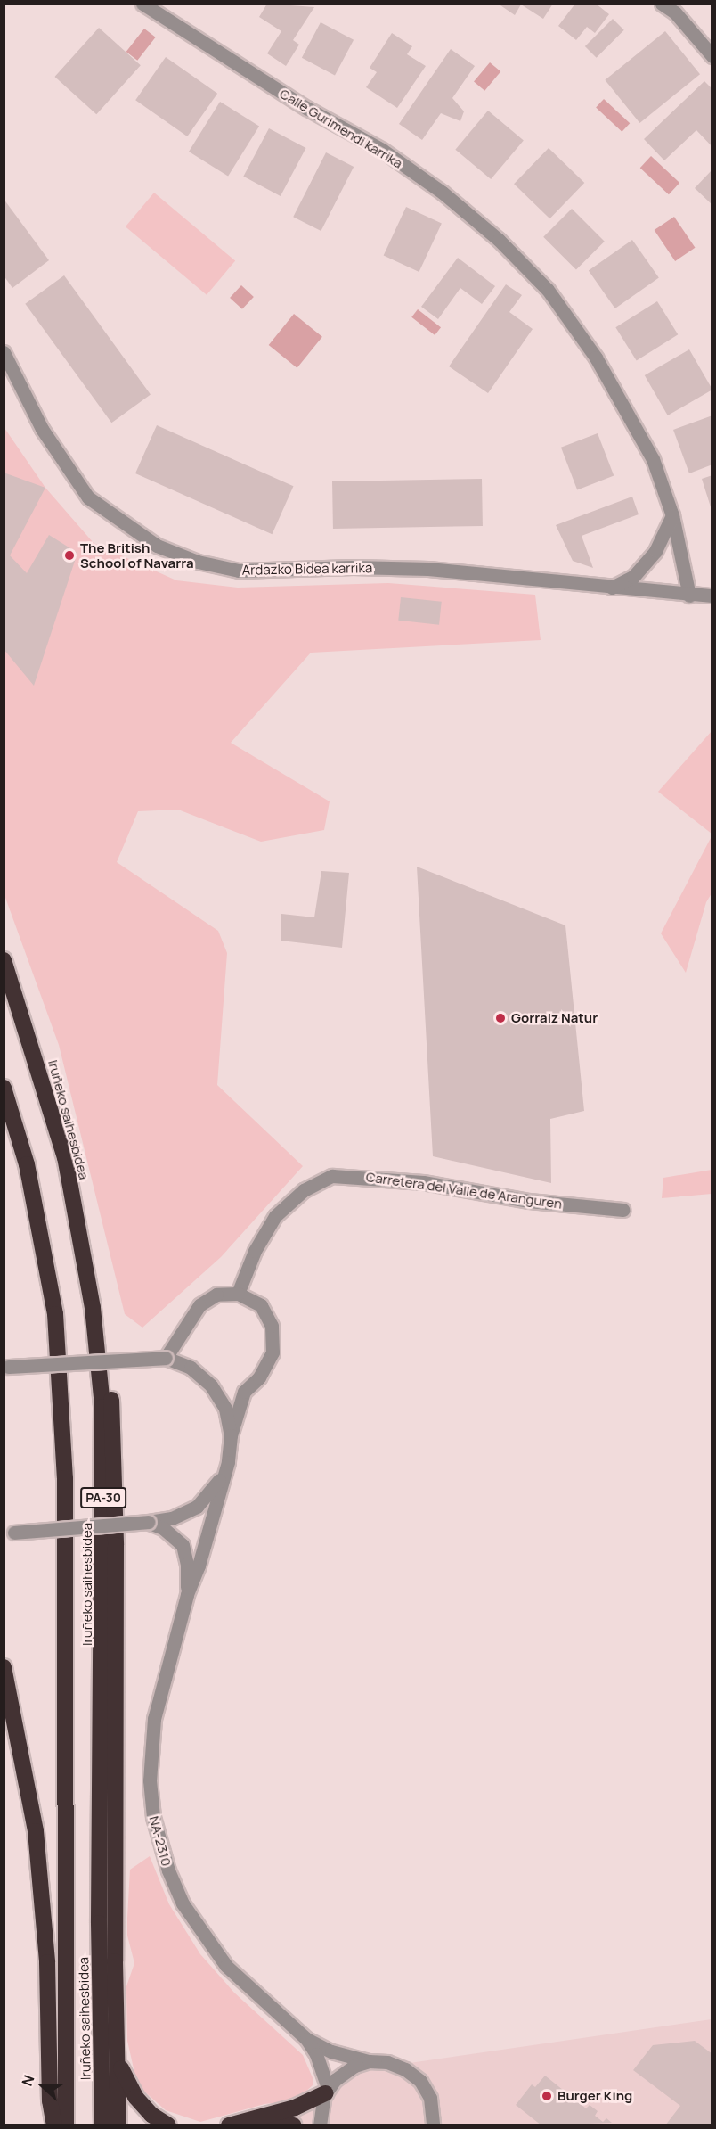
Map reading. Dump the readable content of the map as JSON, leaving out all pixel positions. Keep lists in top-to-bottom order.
{
  "streets": {
    "highway": ["Iruñeko saihesbidea", "PA-30"],
    "street": [
      "Calle Gurimendi karrika",
      "Ardazko Bidea karrika",
      "Carretera del Valle de Aranguren",
      "NA-2310"
    ]
  },
  "crossings": [
    ["Calle Gurimendi karrika", "Ardazko Bidea karrika"]
  ],
  "places": ["The British School of Navarra", "Gorraiz Natur", "Burger King"],
  "north": "left"
}
